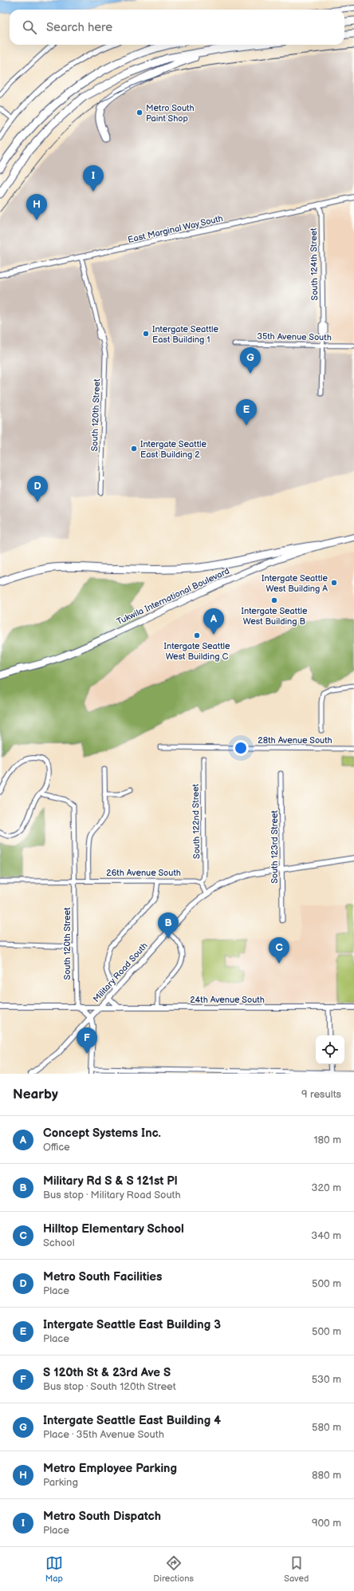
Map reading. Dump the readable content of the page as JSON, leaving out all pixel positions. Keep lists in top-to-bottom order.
{
  "streets": {
    "main road": ["Tukwila International Boulevard"],
    "street": [
      "East Marginal Way South",
      "South 124th Street",
      "35th Avenue South",
      "South 120th Street",
      "28th Avenue South",
      "South 122nd Street",
      "South 123rd Street",
      "26th Avenue South",
      "Military Road South",
      "24th Avenue South"
    ]
  },
  "crossings": [
    ["East Marginal Way South", "South 124th Street"],
    ["East Marginal Way South", "South 120th Street"],
    ["South 124th Street", "35th Avenue South"],
    ["South 120th Street", "26th Avenue South"],
    ["South 120th Street", "24th Avenue South"],
    ["South 122nd Street", "26th Avenue South"],
    ["South 123rd Street", "Military Road South"],
    ["Military Road South", "24th Avenue South"]
  ],
  "places": [
    "Metro South Paint Shop",
    "Intergate Seattle East Building 1",
    "Intergate Seattle East Building 2",
    "Intergate Seattle West Building A",
    "Intergate Seattle West Building B",
    "Intergate Seattle West Building C"
  ],
  "page": {
    "search": "Search here",
    "pins": [
      "I",
      "H",
      "G",
      "E",
      "D",
      "A",
      "B",
      "C",
      "F"
    ],
    "heading": ["Nearby", "9 results"],
    "list": [
      {
        "mark": "A",
        "name": "Concept Systems Inc.",
        "note": "Office",
        "value": "180 m"
      },
      {
        "mark": "B",
        "name": "Military Rd S & S 121st Pl",
        "note": "Bus stop · Military Road South",
        "value": "320 m"
      },
      {
        "mark": "C",
        "name": "Hilltop Elementary School",
        "note": "School",
        "value": "340 m"
      },
      {
        "mark": "D",
        "name": "Metro South Facilities",
        "note": "Place",
        "value": "500 m"
      },
      {
        "mark": "E",
        "name": "Intergate Seattle East Building 3",
        "note": "Place",
        "value": "500 m"
      },
      {
        "mark": "F",
        "name": "S 120th St & 23rd Ave S",
        "note": "Bus stop · South 120th Street",
        "value": "530 m"
      },
      {
        "mark": "G",
        "name": "Intergate Seattle East Building 4",
        "note": "Place · 35th Avenue South",
        "value": "580 m"
      },
      {
        "mark": "H",
        "name": "Metro Employee Parking",
        "note": "Parking",
        "value": "880 m"
      },
      {
        "mark": "I",
        "name": "Metro South Dispatch",
        "note": "Place",
        "value": "900 m"
      }
    ],
    "nav": ["Map", "Directions", "Saved"]
  }
}
